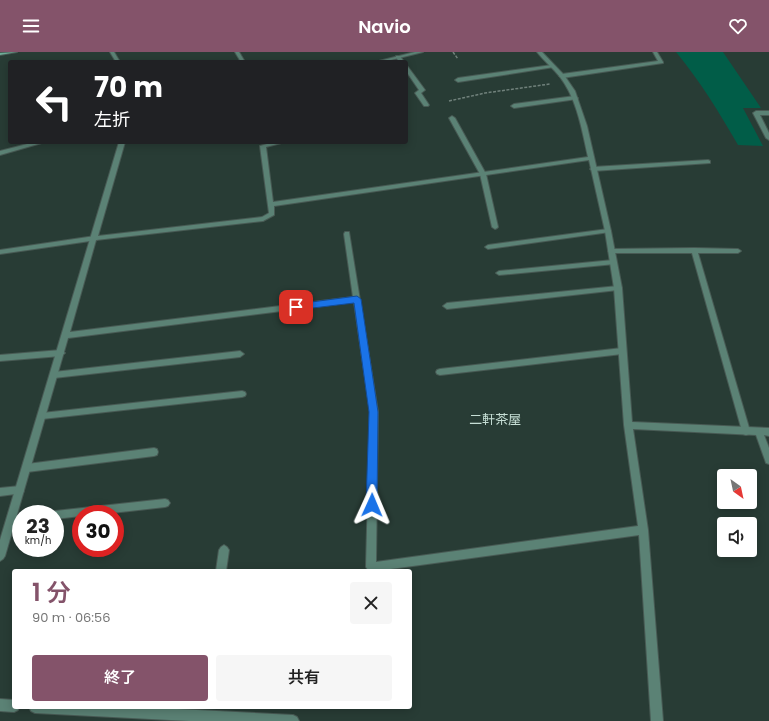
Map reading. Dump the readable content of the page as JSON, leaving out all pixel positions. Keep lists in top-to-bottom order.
{
  "districts": ["二軒茶屋"],
  "north": "bottom right",
  "page": {
    "header": "Navio",
    "turn": ["70 m", "左折"],
    "speed": "23 km/h",
    "limit": "30",
    "heading": ["1 分", "90 m · 06:56"],
    "buttons": ["終了", "共有"]
  }
}
